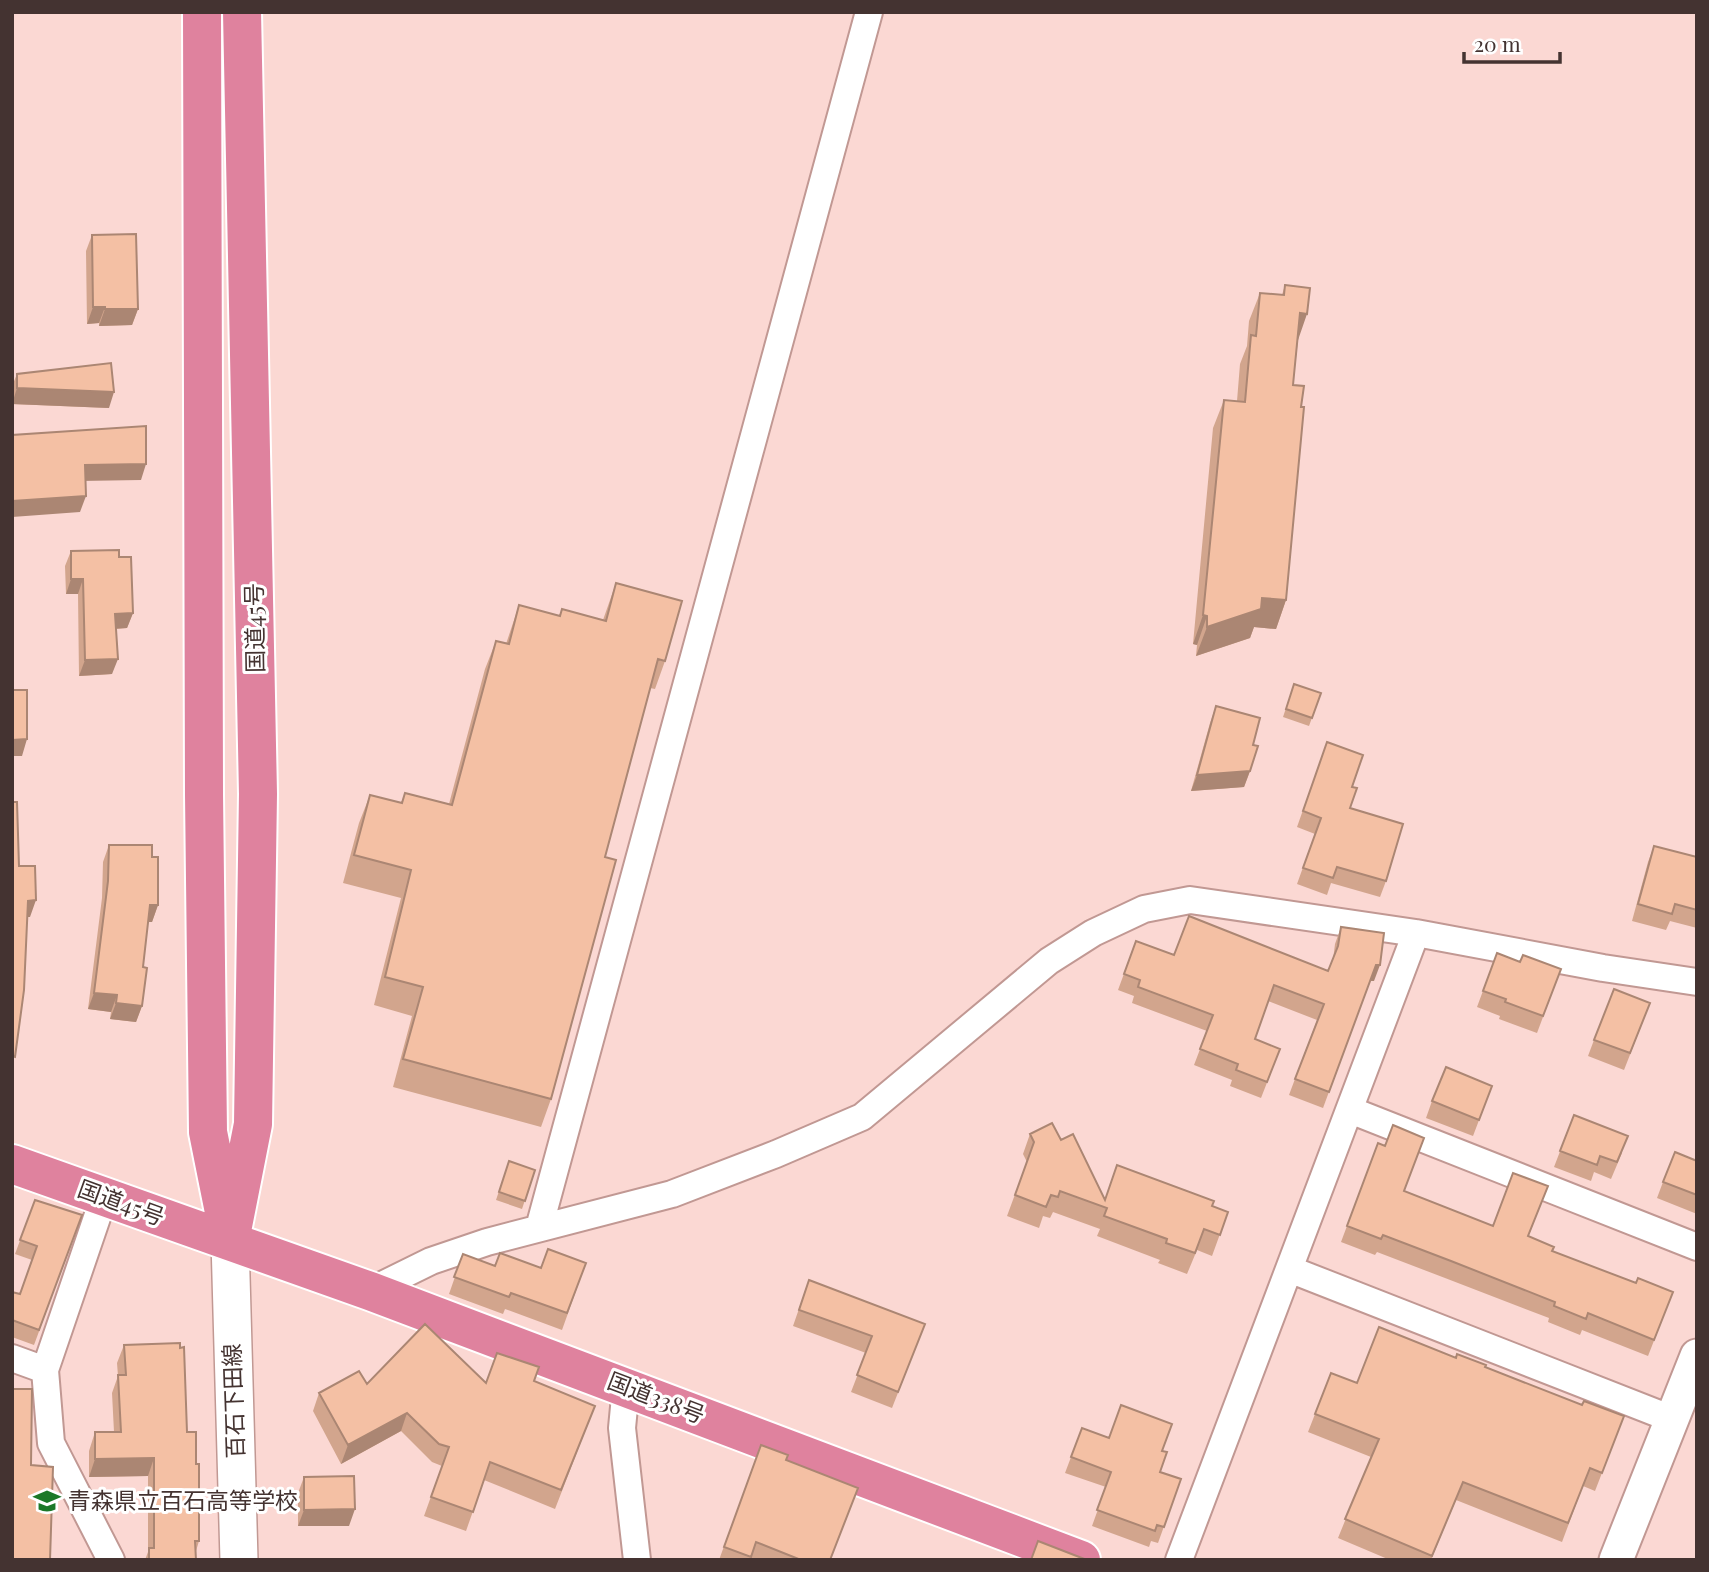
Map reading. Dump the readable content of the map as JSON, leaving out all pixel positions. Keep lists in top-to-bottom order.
{
  "streets": {
    "highway": ["国道45号", "国道338号"],
    "main road": ["百石下田線"]
  },
  "crossings": [
    ["国道45号", "国道338号"],
    ["国道45号", "百石下田線"],
    ["国道338号", "百石下田線"]
  ],
  "places": {
    "school or university": ["青森県立百石高等学校"]
  },
  "scale_bar": "20 m"
}
